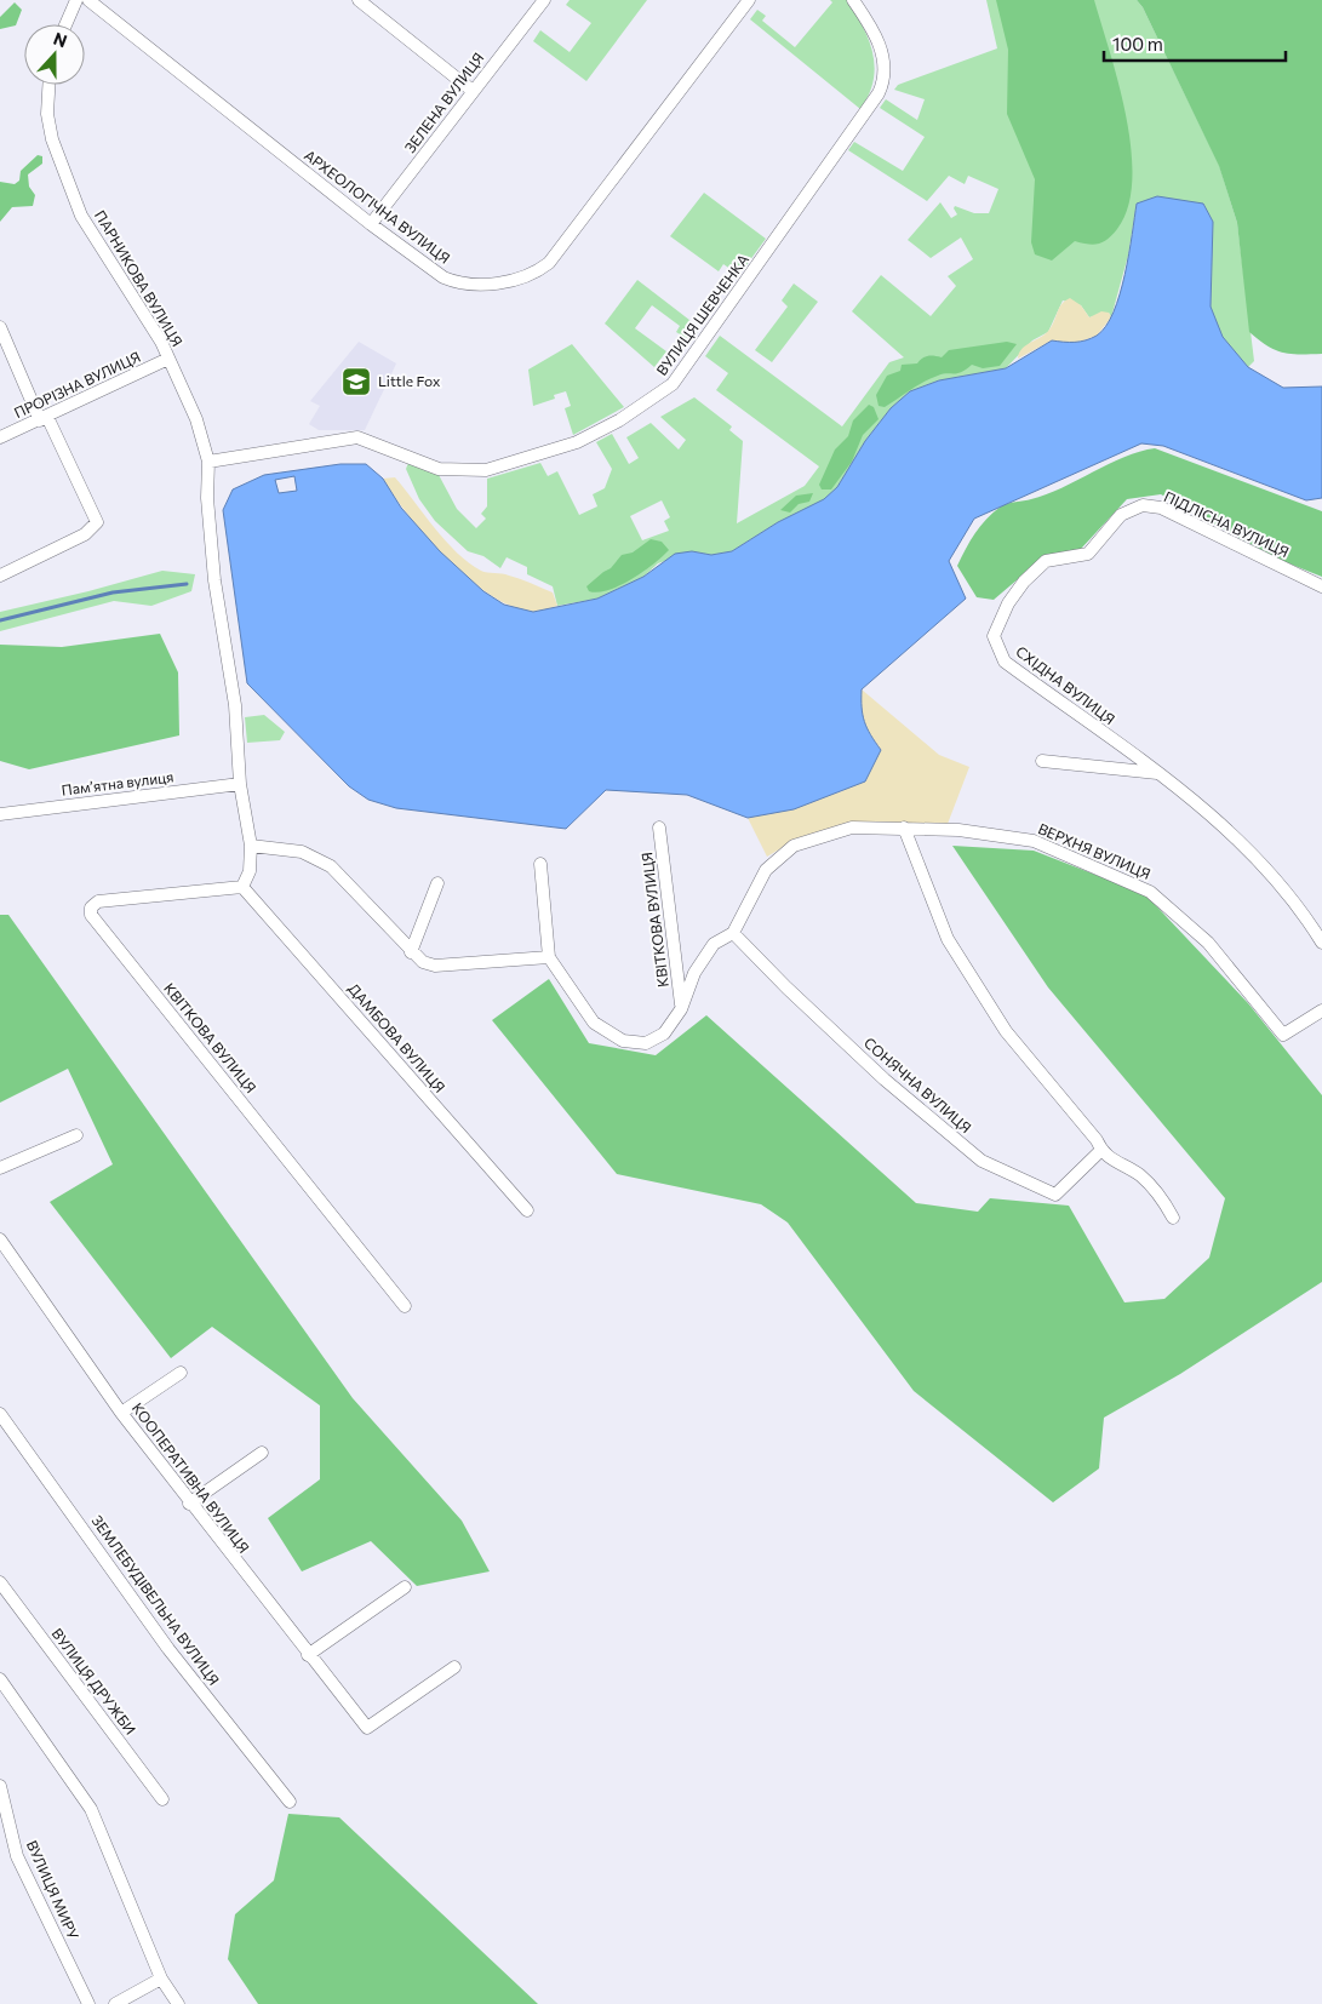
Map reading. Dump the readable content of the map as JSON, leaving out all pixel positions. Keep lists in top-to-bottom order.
{
  "streets": {
    "street": [
      "ЗЕЛЕНА ВУЛИЦЯ",
      "АРХЕОЛОГІЧНА ВУЛИЦЯ",
      "ПАРНИКОВА ВУЛИЦЯ",
      "ВУЛИЦЯ ШЕВЧЕНКА",
      "ПРОРІЗНА ВУЛИЦЯ",
      "ПІДЛІСНА ВУЛИЦЯ",
      "СХІДНА ВУЛИЦЯ",
      "Памʼятна вулиця",
      "ВЕРХНЯ ВУЛИЦЯ",
      "КВІТКОВА ВУЛИЦЯ",
      "ДАМБОВА ВУЛИЦЯ",
      "СОНЯЧНА ВУЛИЦЯ",
      "КООПЕРАТИВНА ВУЛИЦЯ",
      "ЗЕМЛЕБУДІВЕЛЬНА ВУЛИЦЯ",
      "ВУЛИЦЯ ДРУЖБИ",
      "ВУЛИЦЯ МИРУ"
    ]
  },
  "crossings": [
    ["ЗЕЛЕНА ВУЛИЦЯ", "АРХЕОЛОГІЧНА ВУЛИЦЯ"],
    ["ПАРНИКОВА ВУЛИЦЯ", "ВУЛИЦЯ ШЕВЧЕНКА"],
    ["ПАРНИКОВА ВУЛИЦЯ", "ПРОРІЗНА ВУЛИЦЯ"],
    ["ПАРНИКОВА ВУЛИЦЯ", "Памʼятна вулиця"],
    ["ПІДЛІСНА ВУЛИЦЯ", "СХІДНА ВУЛИЦЯ"],
    ["ВЕРХНЯ ВУЛИЦЯ", "КВІТКОВА ВУЛИЦЯ"],
    ["КВІТКОВА ВУЛИЦЯ", "ДАМБОВА ВУЛИЦЯ"],
    ["КВІТКОВА ВУЛИЦЯ", "СОНЯЧНА ВУЛИЦЯ"]
  ],
  "places": {
    "school or university": ["Little Fox"]
  },
  "scale_bar": "100 m",
  "north": "top"
}
